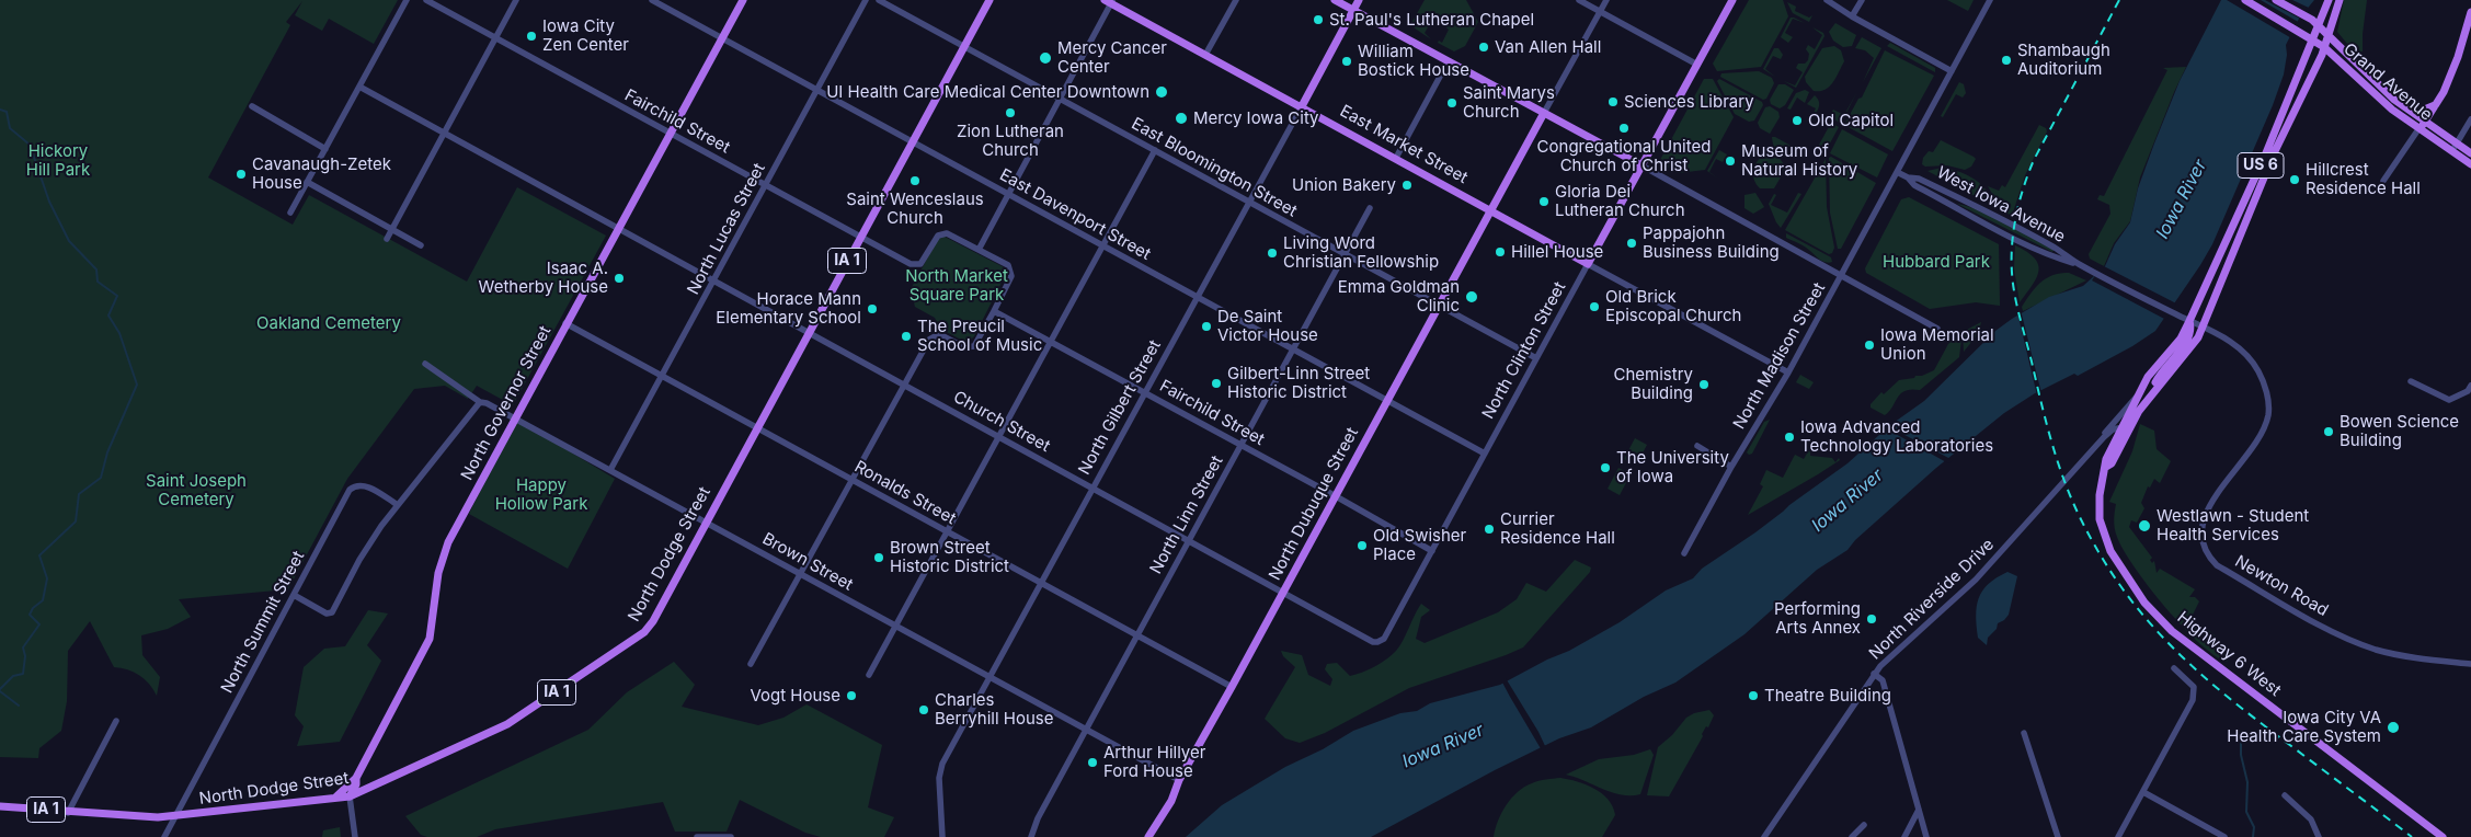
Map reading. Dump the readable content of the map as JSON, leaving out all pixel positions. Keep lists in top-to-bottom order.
{
  "streets": {
    "main road": [
      "Grand Avenue",
      "East Market Street",
      "US 6",
      "IA 1",
      "North Clinton Street",
      "North Governor Street",
      "North Gilbert Street",
      "North Dubuque Street",
      "North Dodge Street",
      "Highway 6 West"
    ],
    "street": [
      "Fairchild Street",
      "East Bloomington Street",
      "West Iowa Avenue",
      "East Davenport Street",
      "North Lucas Street",
      "North Madison Street",
      "Church Street",
      "Ronalds Street",
      "North Linn Street",
      "Brown Street",
      "Newton Road",
      "North Riverside Drive",
      "North Summit Street"
    ]
  },
  "crossings": [
    ["Grand Avenue", "US 6"],
    ["Fairchild Street", "North Lucas Street"],
    ["Fairchild Street", "North Clinton Street"],
    ["Fairchild Street", "North Governor Street"],
    ["Fairchild Street", "North Gilbert Street"],
    ["Fairchild Street", "North Dubuque Street"],
    ["Fairchild Street", "North Linn Street"],
    ["Fairchild Street", "North Dodge Street"],
    ["East Market Street", "North Clinton Street"],
    ["East Market Street", "North Madison Street"],
    ["East Market Street", "North Gilbert Street"],
    ["East Market Street", "North Dubuque Street"],
    ["US 6", "West Iowa Avenue"],
    ["US 6", "Newton Road"],
    ["US 6", "North Riverside Drive"],
    ["US 6", "Highway 6 West"],
    ["East Bloomington Street", "North Clinton Street"],
    ["East Bloomington Street", "North Gilbert Street"],
    ["East Bloomington Street", "North Dubuque Street"],
    ["East Bloomington Street", "North Linn Street"],
    ["East Bloomington Street", "North Dodge Street"],
    ["West Iowa Avenue", "North Madison Street"],
    ["West Iowa Avenue", "Newton Road"],
    ["East Davenport Street", "North Lucas Street"],
    ["East Davenport Street", "North Clinton Street"],
    ["East Davenport Street", "North Governor Street"],
    ["East Davenport Street", "North Gilbert Street"],
    ["East Davenport Street", "North Dubuque Street"],
    ["East Davenport Street", "North Linn Street"],
    ["East Davenport Street", "North Dodge Street"],
    ["North Lucas Street", "Church Street"],
    ["North Lucas Street", "Ronalds Street"],
    ["North Lucas Street", "Brown Street"],
    ["North Clinton Street", "Church Street"],
    ["North Governor Street", "Church Street"],
    ["North Governor Street", "Ronalds Street"],
    ["North Governor Street", "North Dodge Street"],
    ["North Governor Street", "Brown Street"],
    ["North Gilbert Street", "Church Street"],
    ["North Gilbert Street", "Ronalds Street"],
    ["North Gilbert Street", "Brown Street"],
    ["Church Street", "North Dubuque Street"],
    ["Church Street", "North Linn Street"],
    ["Church Street", "North Dodge Street"],
    ["Ronalds Street", "North Dubuque Street"],
    ["Ronalds Street", "North Linn Street"],
    ["Ronalds Street", "North Dodge Street"],
    ["North Dubuque Street", "Brown Street"],
    ["North Linn Street", "Brown Street"],
    ["North Dodge Street", "Brown Street"],
    ["North Dodge Street", "North Summit Street"],
    ["North Riverside Drive", "Highway 6 West"]
  ],
  "water": ["Iowa River"],
  "parks": [
    "Hickory Hill Park",
    "Hubbard Park",
    "North Market Square Park",
    "Oakland Cemetery",
    "Saint Joseph Cemetery",
    "Happy Hollow Park"
  ],
  "places": [
    "St. Paul's Lutheran Chapel",
    "Iowa City Zen Center",
    "Van Allen Hall",
    "Mercy Cancer Center",
    "Shambaugh Auditorium",
    "William Bostick House",
    "UI Health Care Medical Center Downtown",
    "Sciences Library",
    "Saint Marys Church",
    "Zion Lutheran Church",
    "Mercy Iowa City",
    "Old Capitol",
    "Congregational United Church of Christ",
    "Museum of Natural History",
    "Cavanaugh-Zetek House",
    "Hillcrest Residence Hall",
    "Saint Wenceslaus Church",
    "Union Bakery",
    "Gloria Dei Lutheran Church",
    "Pappajohn Business Building",
    "Hillel House",
    "Living Word Christian Fellowship",
    "Isaac A. Wetherby House",
    "Emma Goldman Clinic",
    "Old Brick Episcopal Church",
    "Horace Mann Elementary School",
    "De Saint Victor House",
    "The Preucil School of Music",
    "Iowa Memorial Union",
    "Gilbert-Linn Street Historic District",
    "Chemistry Building",
    "Bowen Science Building",
    "Iowa Advanced Technology Laboratories",
    "The University of Iowa",
    "Westlawn - Student Health Services",
    "Currier Residence Hall",
    "Old Swisher Place",
    "Brown Street Historic District",
    "Performing Arts Annex",
    "Vogt House",
    "Theatre Building",
    "Charles Berryhill House",
    "Iowa City VA Health Care System",
    "Arthur Hillyer Ford House"
  ]
}
